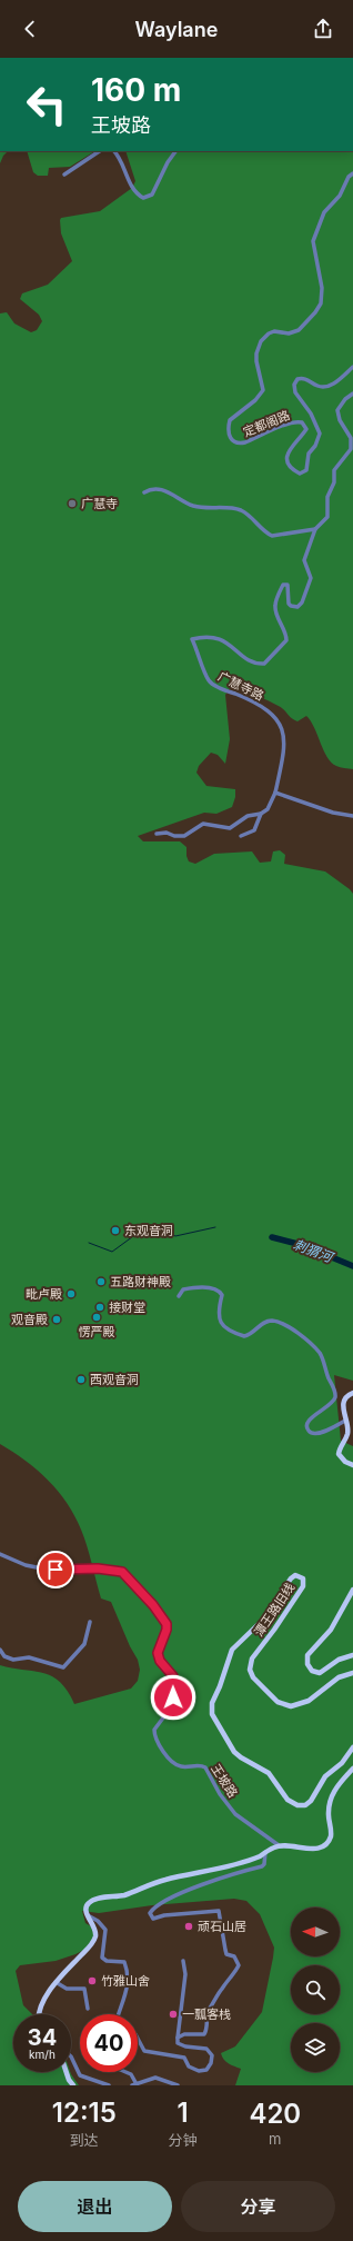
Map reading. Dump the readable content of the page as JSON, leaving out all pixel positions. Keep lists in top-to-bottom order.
{
  "streets": {
    "main road": ["潭王路旧线"],
    "street": ["定都阁路", "广慧寺路", "王坡路"]
  },
  "water": ["刺猬河"],
  "places": [
    "广慧寺",
    "东观音洞",
    "五路财神殿",
    "毗卢殿",
    "接财堂",
    "愣严殿",
    "观音殿",
    "西观音洞",
    "顽石山居",
    "竹雅山舍",
    "一瓢客栈"
  ],
  "north": "left",
  "page": {
    "header": "Waylane",
    "turn": ["160 m", "王坡路"],
    "speed": "34 km/h",
    "limit": "40",
    "eta": [
      "12:15",
      "到达",
      "1",
      "分钟",
      "420",
      "m"
    ],
    "buttons": ["退出", "分享"]
  }
}
